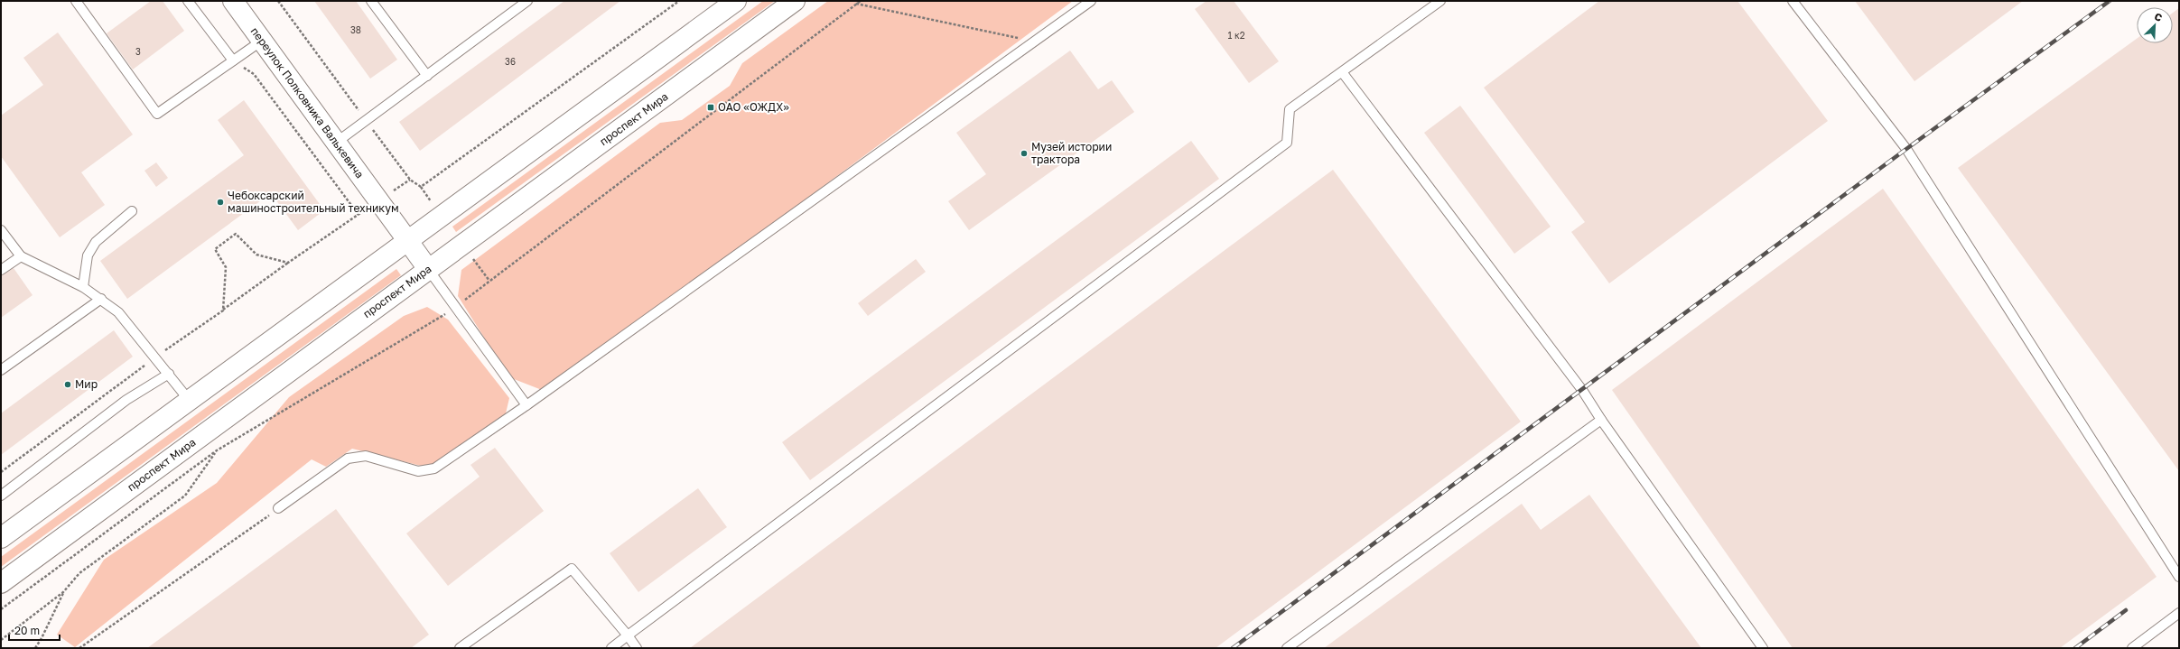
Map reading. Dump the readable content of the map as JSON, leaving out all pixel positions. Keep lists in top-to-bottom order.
{
  "streets": {
    "main road": ["переулок Полковника Валькевича", "проспект Мира"]
  },
  "crossings": [
    ["переулок Полковника Валькевича", "проспект Мира"]
  ],
  "places": {
    "transit": ["ОАО «ОЖДХ»"],
    "other": ["Музей истории трактора", "Чебоксарский машиностроительный техникум", "Мир"]
  },
  "house_numbers": [
    "38",
    "1 к2",
    "3",
    "36"
  ],
  "scale_bar": "20 m",
  "north": "top right"
}
